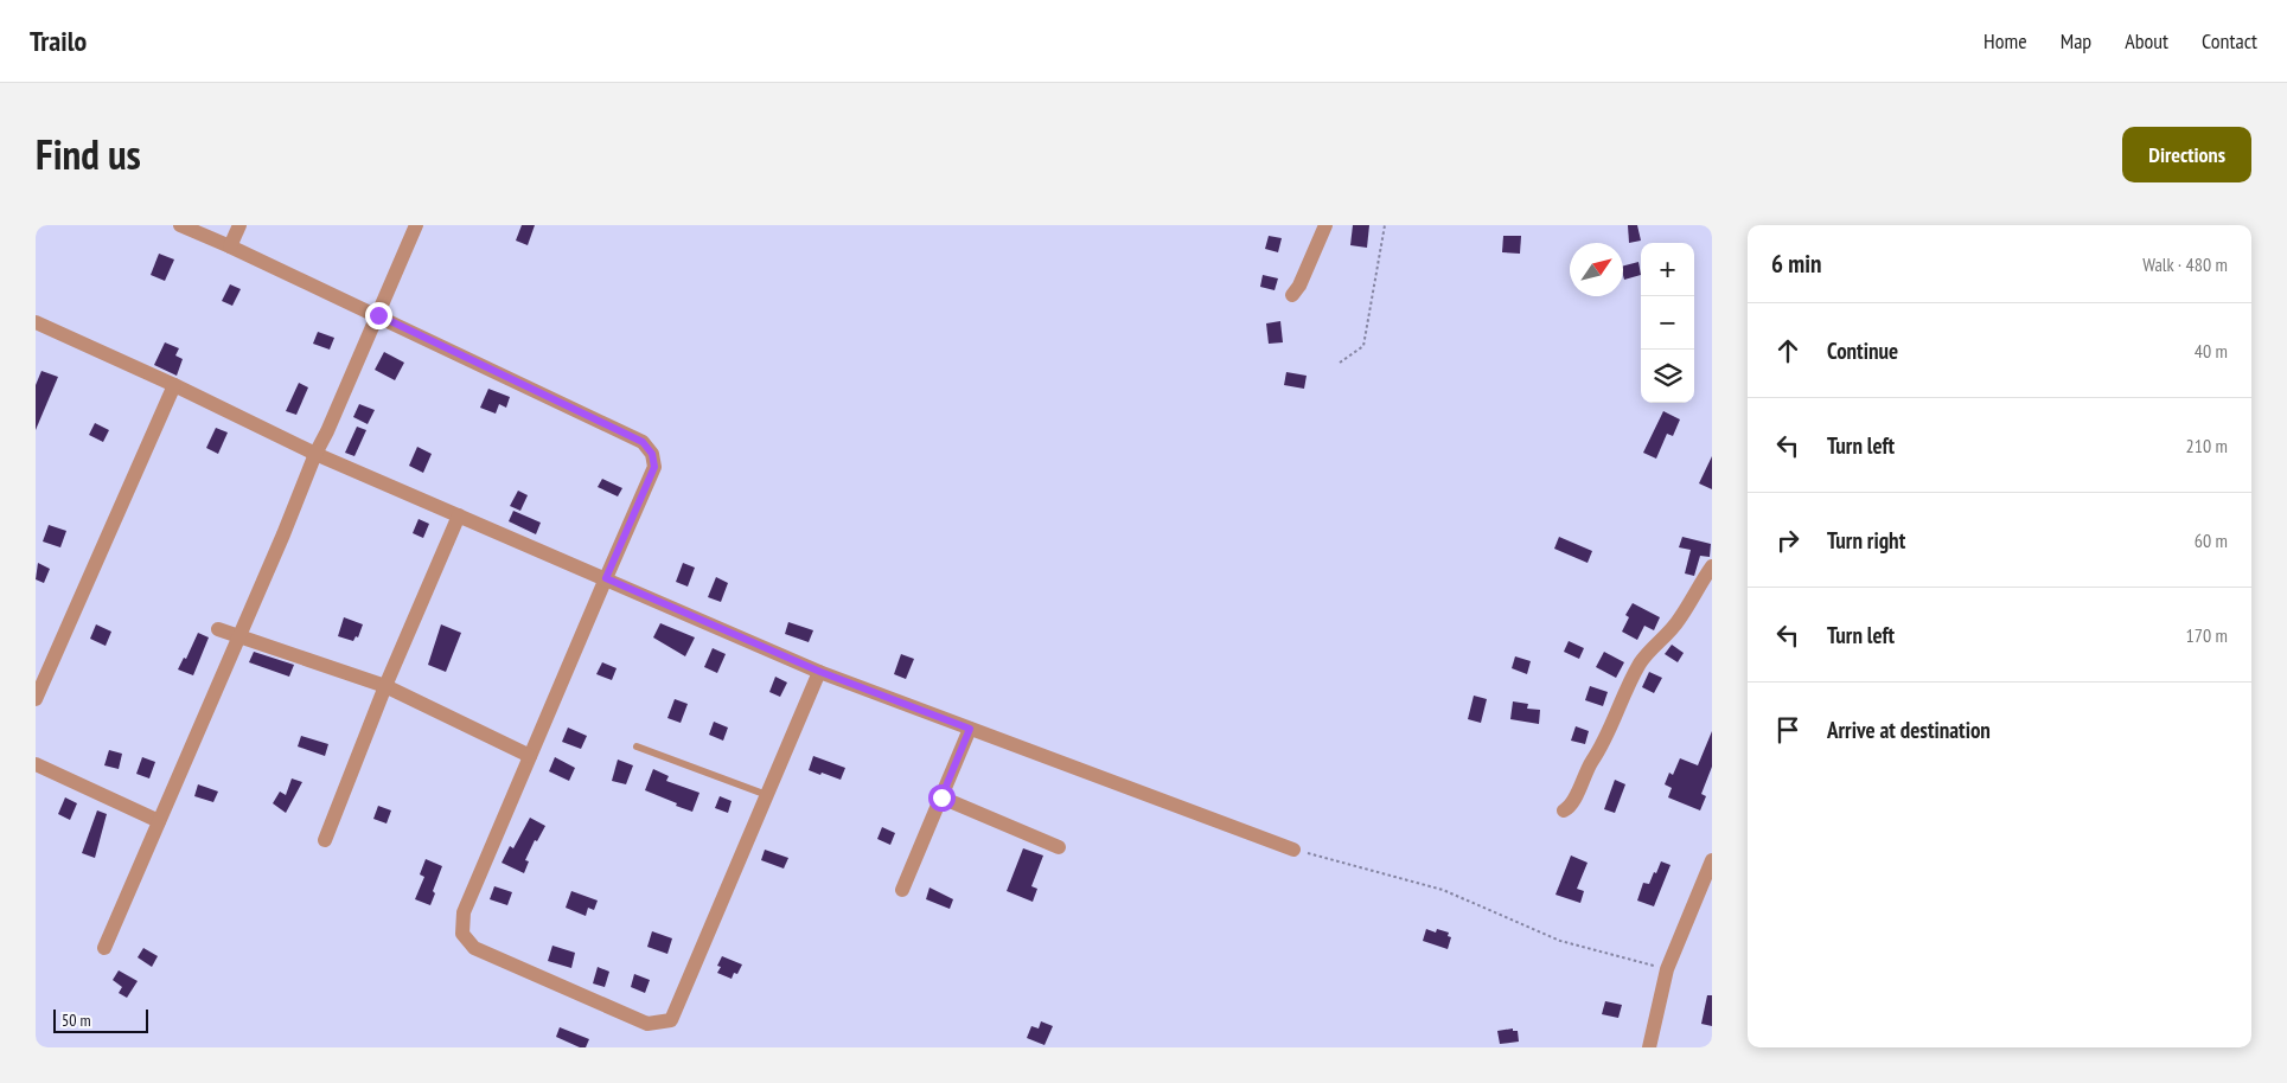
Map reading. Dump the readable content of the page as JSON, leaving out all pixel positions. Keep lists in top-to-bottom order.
{
  "scale_bar": "50 m",
  "north": "top right",
  "page": {
    "header": "Trailo",
    "nav": [
      "Home",
      "Map",
      "About",
      "Contact"
    ],
    "title": "Find us",
    "buttons": "Directions",
    "heading": ["6 min", "Walk · 480 m"],
    "map_buttons": ["+", "−"],
    "list": [
      ["Continue", "40 m"],
      ["Turn left", "210 m"],
      ["Turn right", "60 m"],
      ["Turn left", "170 m"],
      "Arrive at destination"
    ],
    "scale": "50 m"
  }
}
